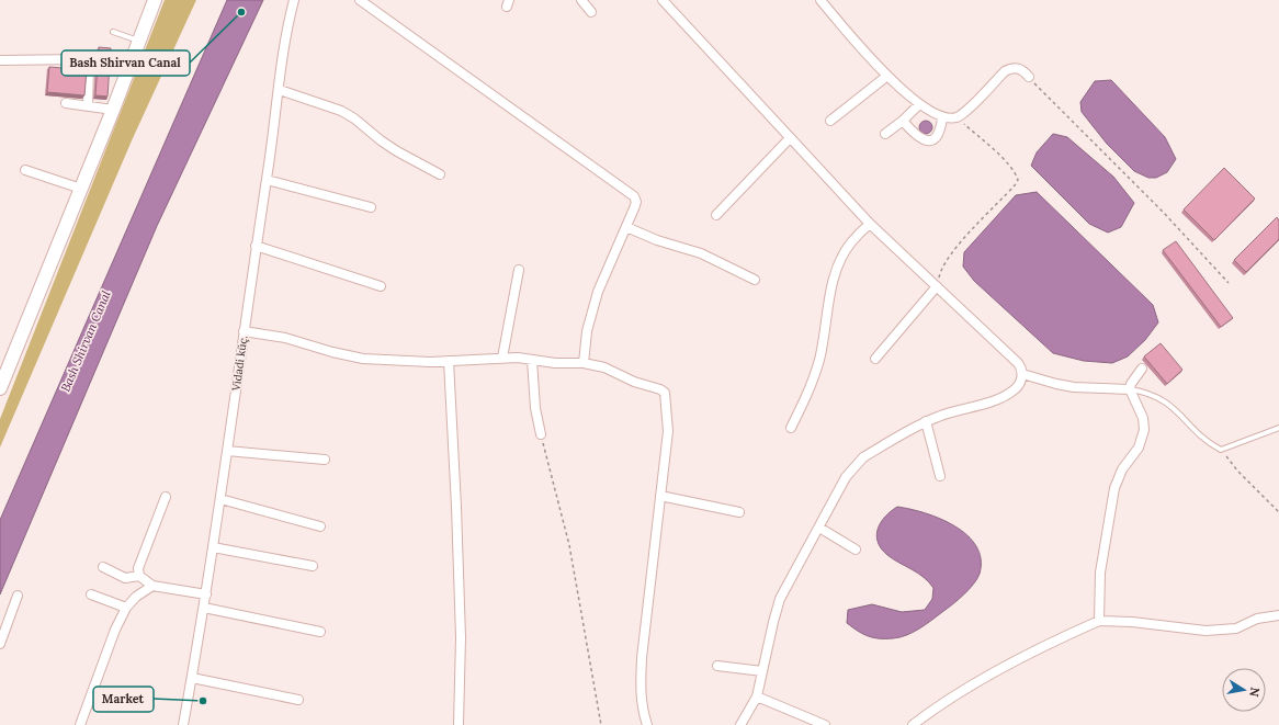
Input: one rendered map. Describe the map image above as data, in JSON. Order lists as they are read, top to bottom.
{
  "streets": {
    "street": ["Vidadi küç."]
  },
  "water": ["Bash Shirvan Canal"],
  "places": ["Bash Shirvan Canal", "Market"],
  "north": "right"
}
